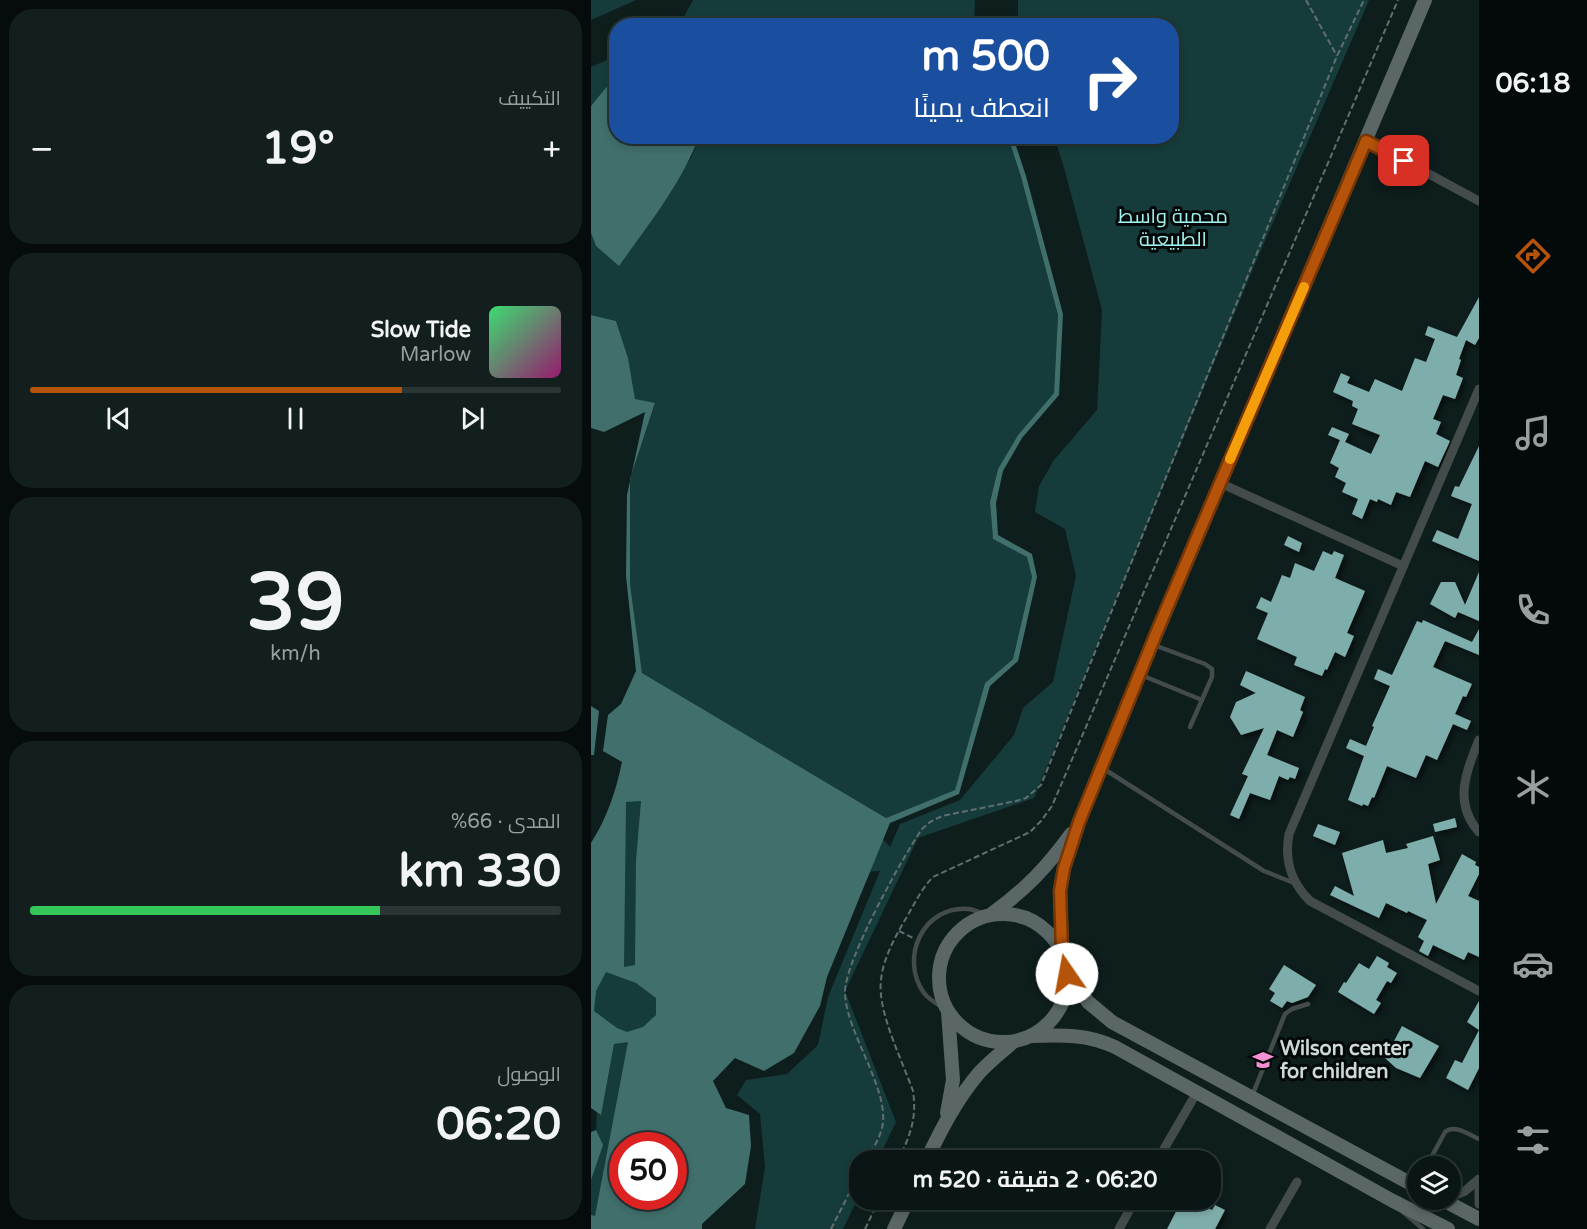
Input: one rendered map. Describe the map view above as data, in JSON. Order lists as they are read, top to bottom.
{
  "parks": ["محمية واسط الطبيعية"],
  "places": {
    "school or university": ["Wilson center for children"]
  },
  "page": {
    "tabs": "06:18",
    "tile": [
      "التكييف",
      ["39", "km/h"],
      ["المدى · 66%", "330 km"],
      ["الوصول", "06:20"]
    ],
    "turn": ["500 m", "انعطف يمينًا"],
    "heat": ["−", "19°", "+"],
    "song": ["Slow Tide", "Marlow"],
    "limit": "50",
    "trip": "06:20 · 2 دقيقة · 520 m"
  }
}
